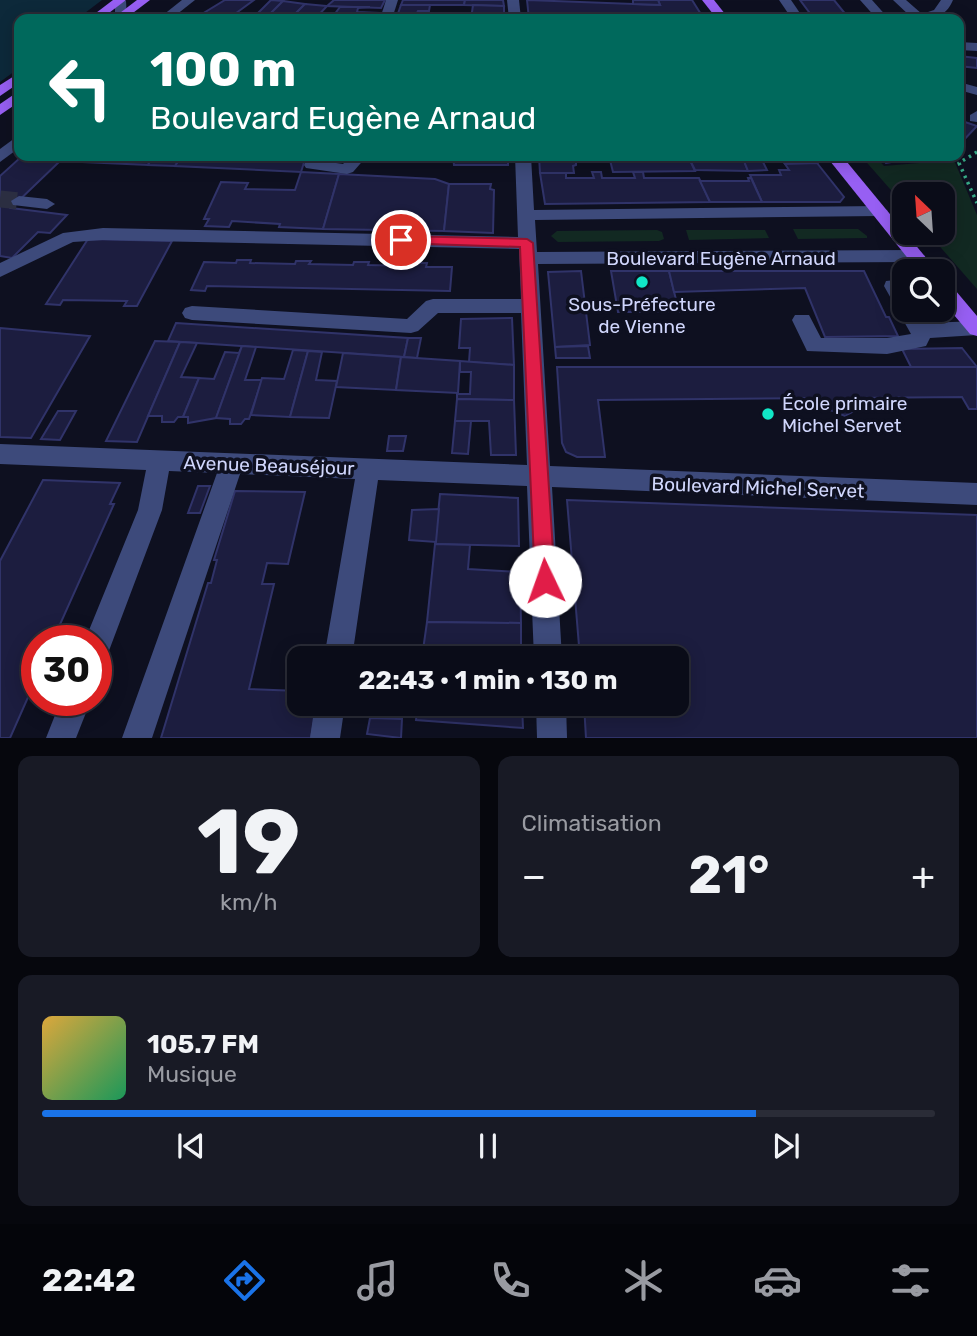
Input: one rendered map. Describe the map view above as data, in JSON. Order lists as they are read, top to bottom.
{
  "streets": {
    "street": ["Boulevard Eugène Arnaud", "Avenue Beauséjour", "Boulevard Michel Servet"]
  },
  "crossings": [
    ["Avenue Beauséjour", "Boulevard Michel Servet"]
  ],
  "places": ["Sous-Préfecture de Vienne", "École primaire Michel Servet"],
  "north": "top left",
  "page": {
    "turn": ["100 m", "Boulevard Eugène Arnaud"],
    "limit": "30",
    "trip": "22:43 · 1 min · 130 m",
    "tile": [
      ["19", "km/h"],
      "Climatisation"
    ],
    "heat": ["−", "21°", "+"],
    "song": ["105.7 FM", "Musique"],
    "tabs": "22:42"
  }
}
